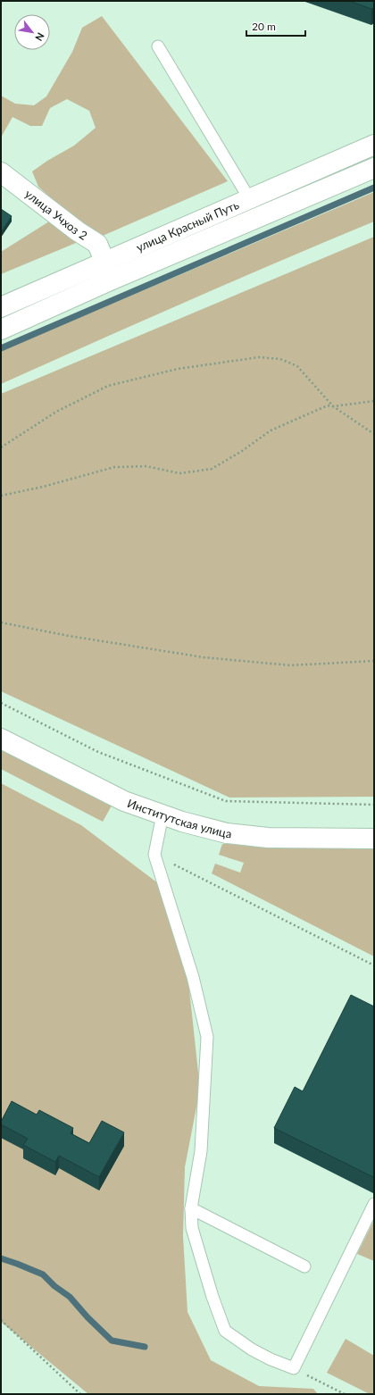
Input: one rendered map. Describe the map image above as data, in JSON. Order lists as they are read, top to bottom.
{
  "streets": {
    "main road": ["улица Учхоз 2", "улица Красный Путь", "Институтская улица"]
  },
  "crossings": [
    ["улица Учхоз 2", "улица Красный Путь"]
  ],
  "scale_bar": "20 m",
  "north": "bottom right"
}
